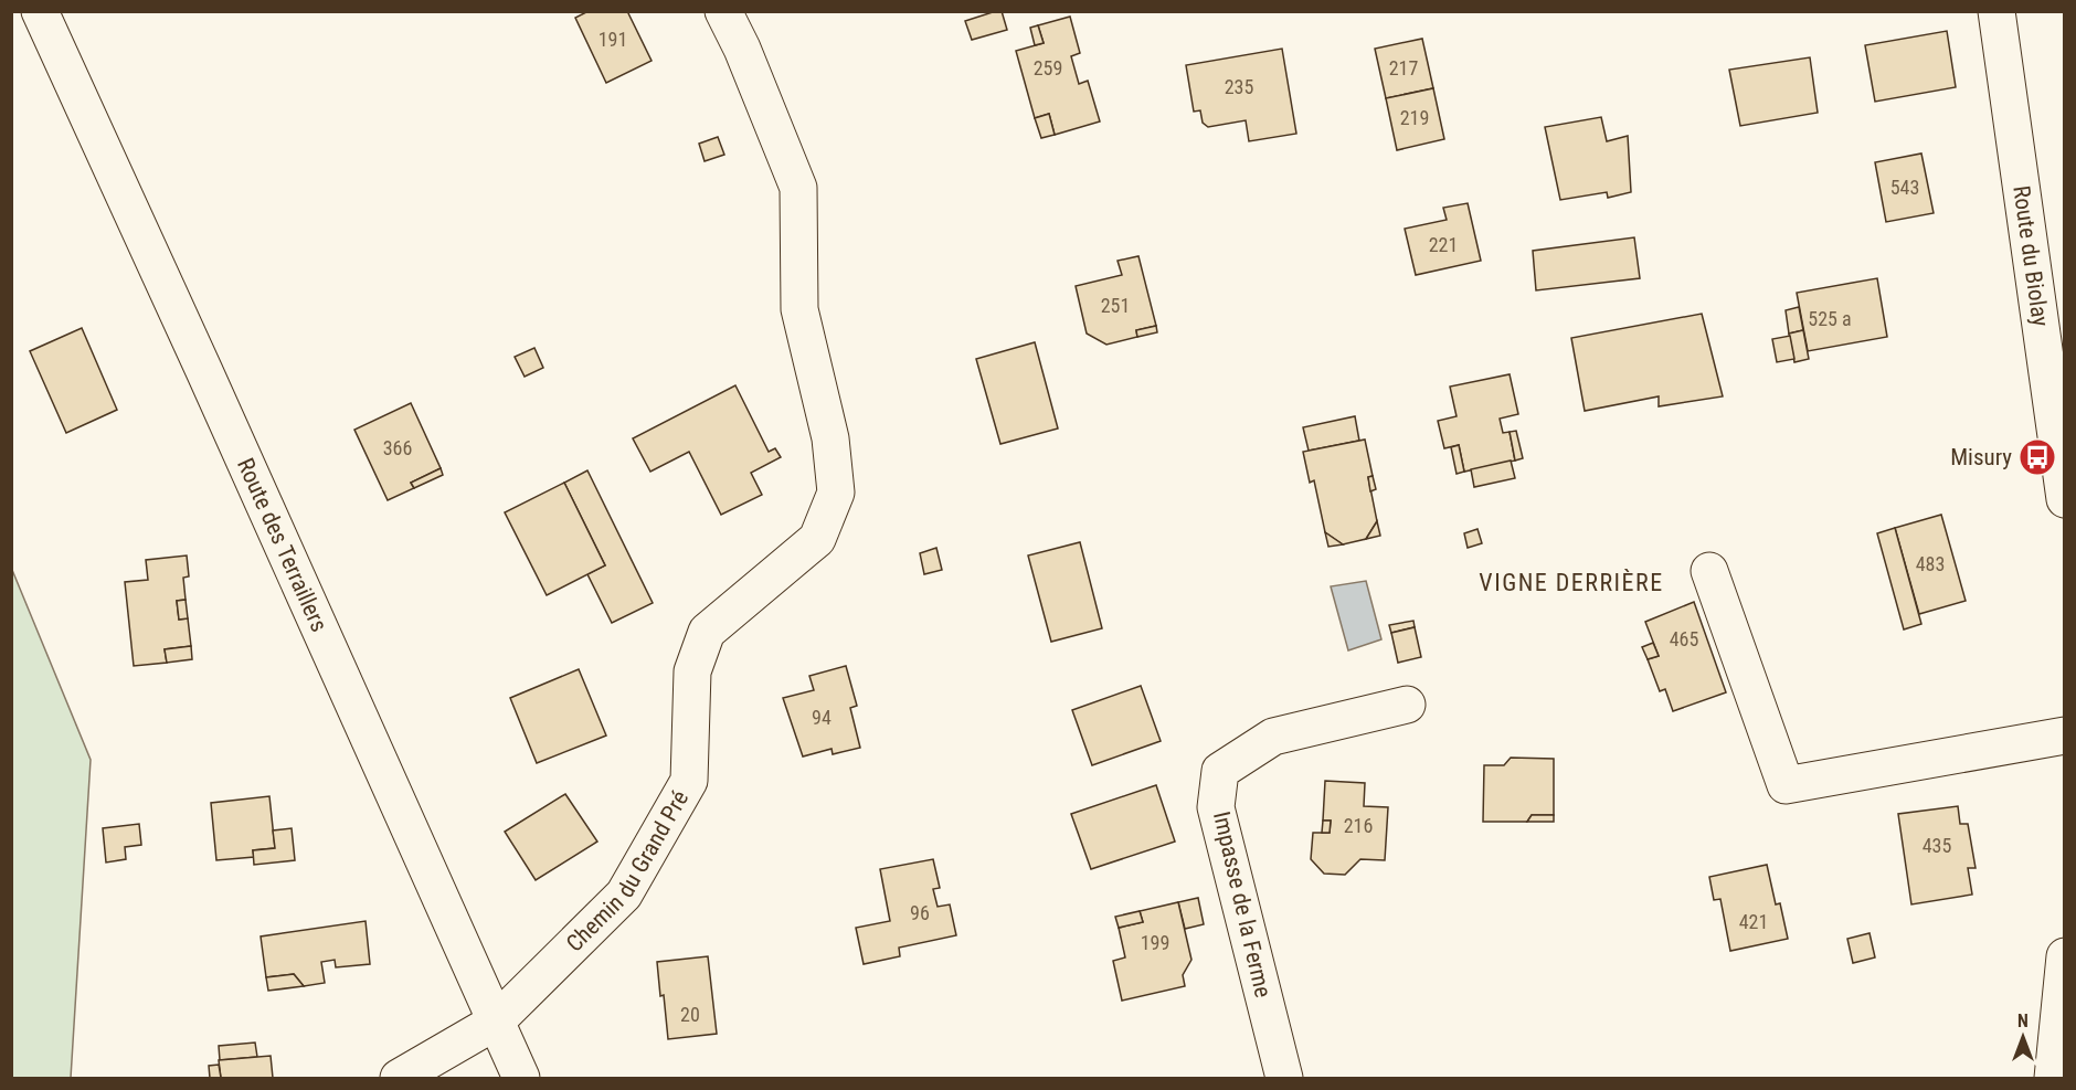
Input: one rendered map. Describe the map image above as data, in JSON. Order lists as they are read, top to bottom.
{
  "streets": {
    "street": [
      "Route du Biolay",
      "Route des Terraillers",
      "Chemin du Grand Pré",
      "Impasse de la Ferme"
    ]
  },
  "crossings": [
    ["Route des Terraillers", "Chemin du Grand Pré"]
  ],
  "districts": ["VIGNE DERRIÈRE"],
  "places": {
    "bus stop": ["Misury"]
  },
  "house_numbers": [
    "191",
    "259",
    "217",
    "235",
    "219",
    "543",
    "221",
    "251",
    "525 a",
    "366",
    "483",
    "465",
    "94",
    "216",
    "435",
    "96",
    "421",
    "199",
    "20"
  ],
  "north": "top"
}
